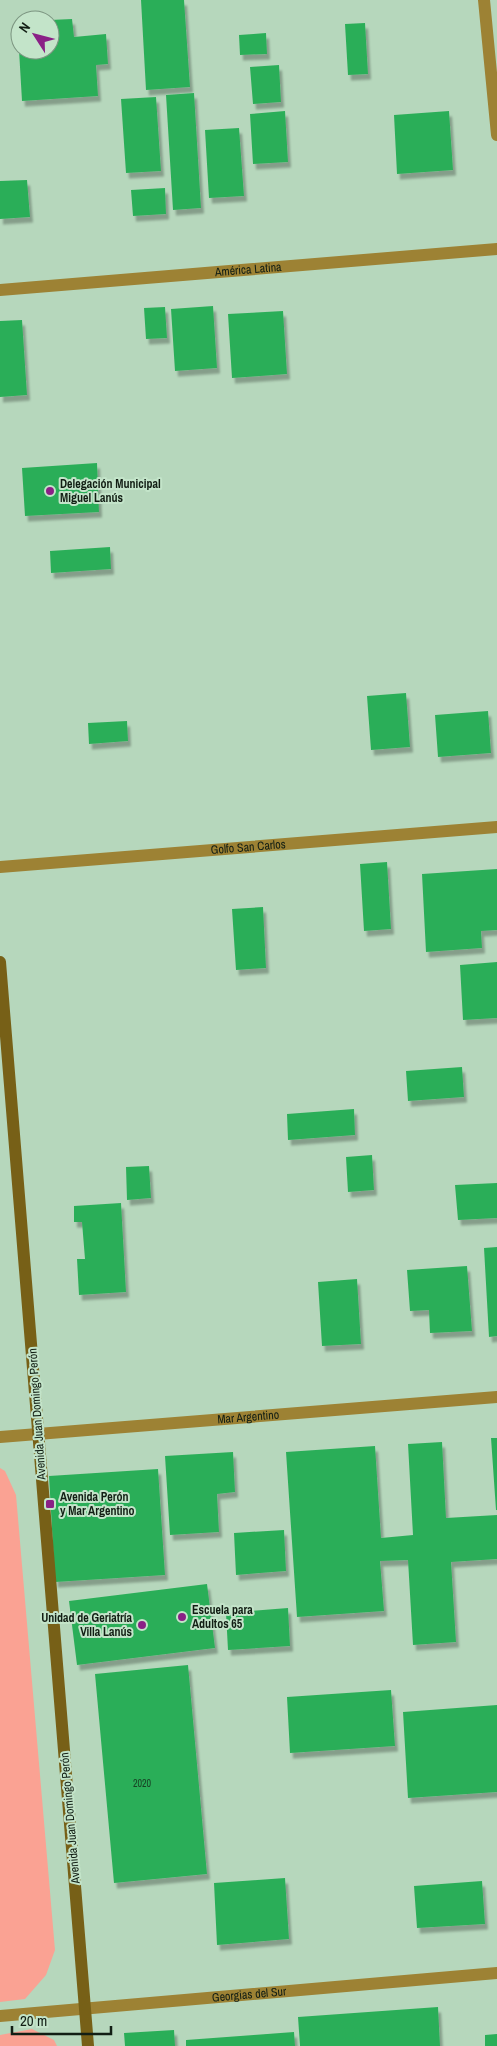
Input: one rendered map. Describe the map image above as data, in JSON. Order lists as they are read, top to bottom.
{
  "streets": {
    "main road": ["Avenida Juan Domingo Perón"],
    "street": [
      "América Latina",
      "Golfo San Carlos",
      "Mar Argentino",
      "Georgias del Sur"
    ]
  },
  "crossings": [
    ["Avenida Juan Domingo Perón", "Mar Argentino"],
    ["Avenida Juan Domingo Perón", "Georgias del Sur"]
  ],
  "places": {
    "other": ["Delegación Municipal Miguel Lanús", "Escuela para Adultos 65", "Unidad de Geriatría Villa Lanús"],
    "transit": ["Avenida Perón y Mar Argentino"]
  },
  "house_numbers": ["2020"],
  "scale_bar": "20 m",
  "north": "top left"
}
